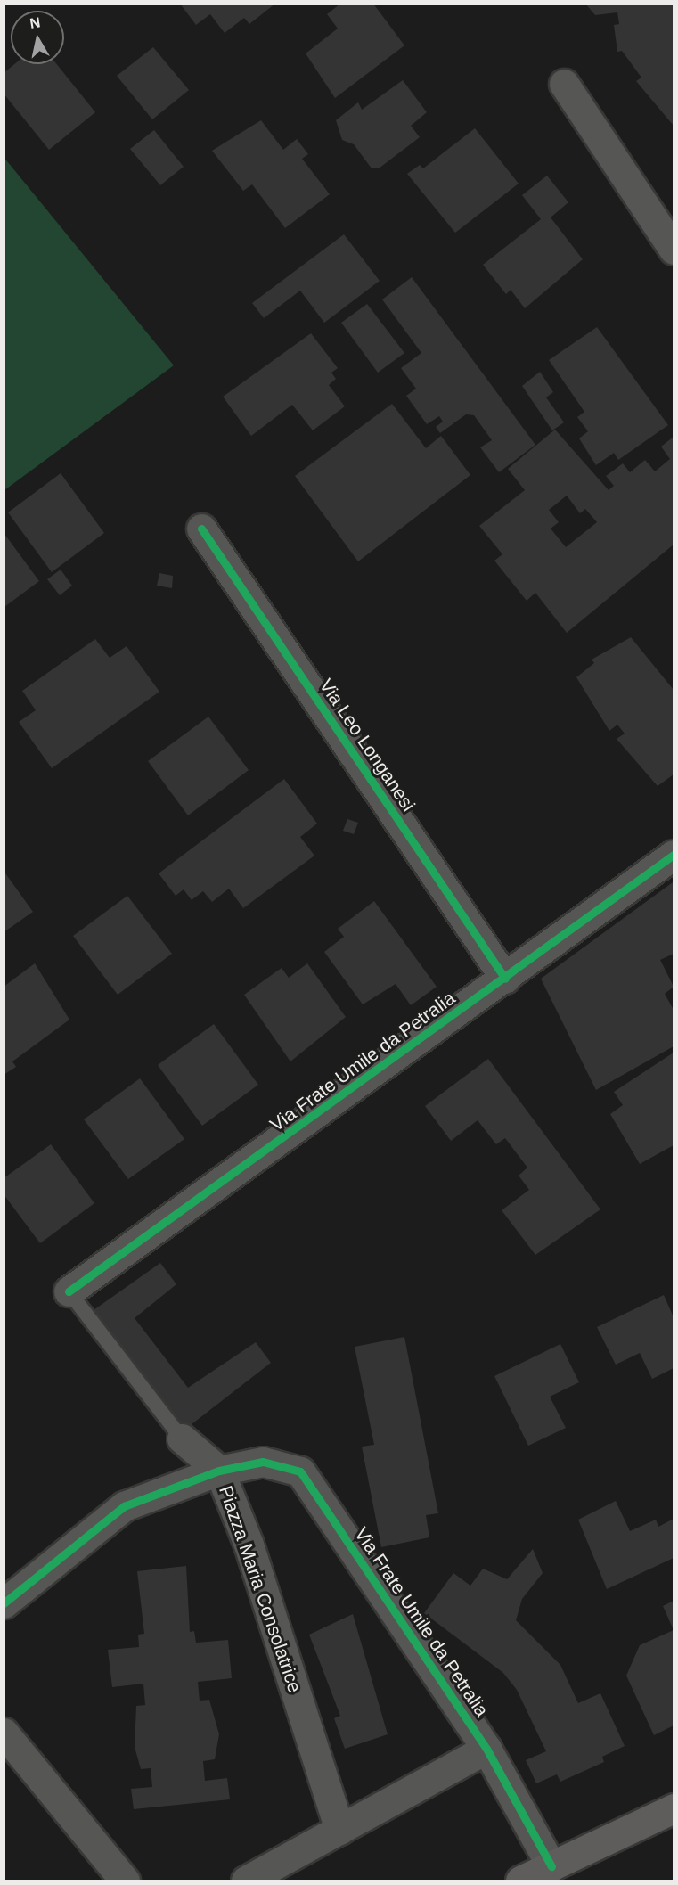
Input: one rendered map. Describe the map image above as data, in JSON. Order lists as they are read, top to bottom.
{
  "streets": {
    "street": ["Via Leo Longanesi", "Via Frate Umile da Petralia", "Piazza Maria Consolatrice"]
  },
  "crossings": [
    ["Via Leo Longanesi", "Via Frate Umile da Petralia"],
    ["Via Frate Umile da Petralia", "Piazza Maria Consolatrice"]
  ],
  "north": "top"
}
